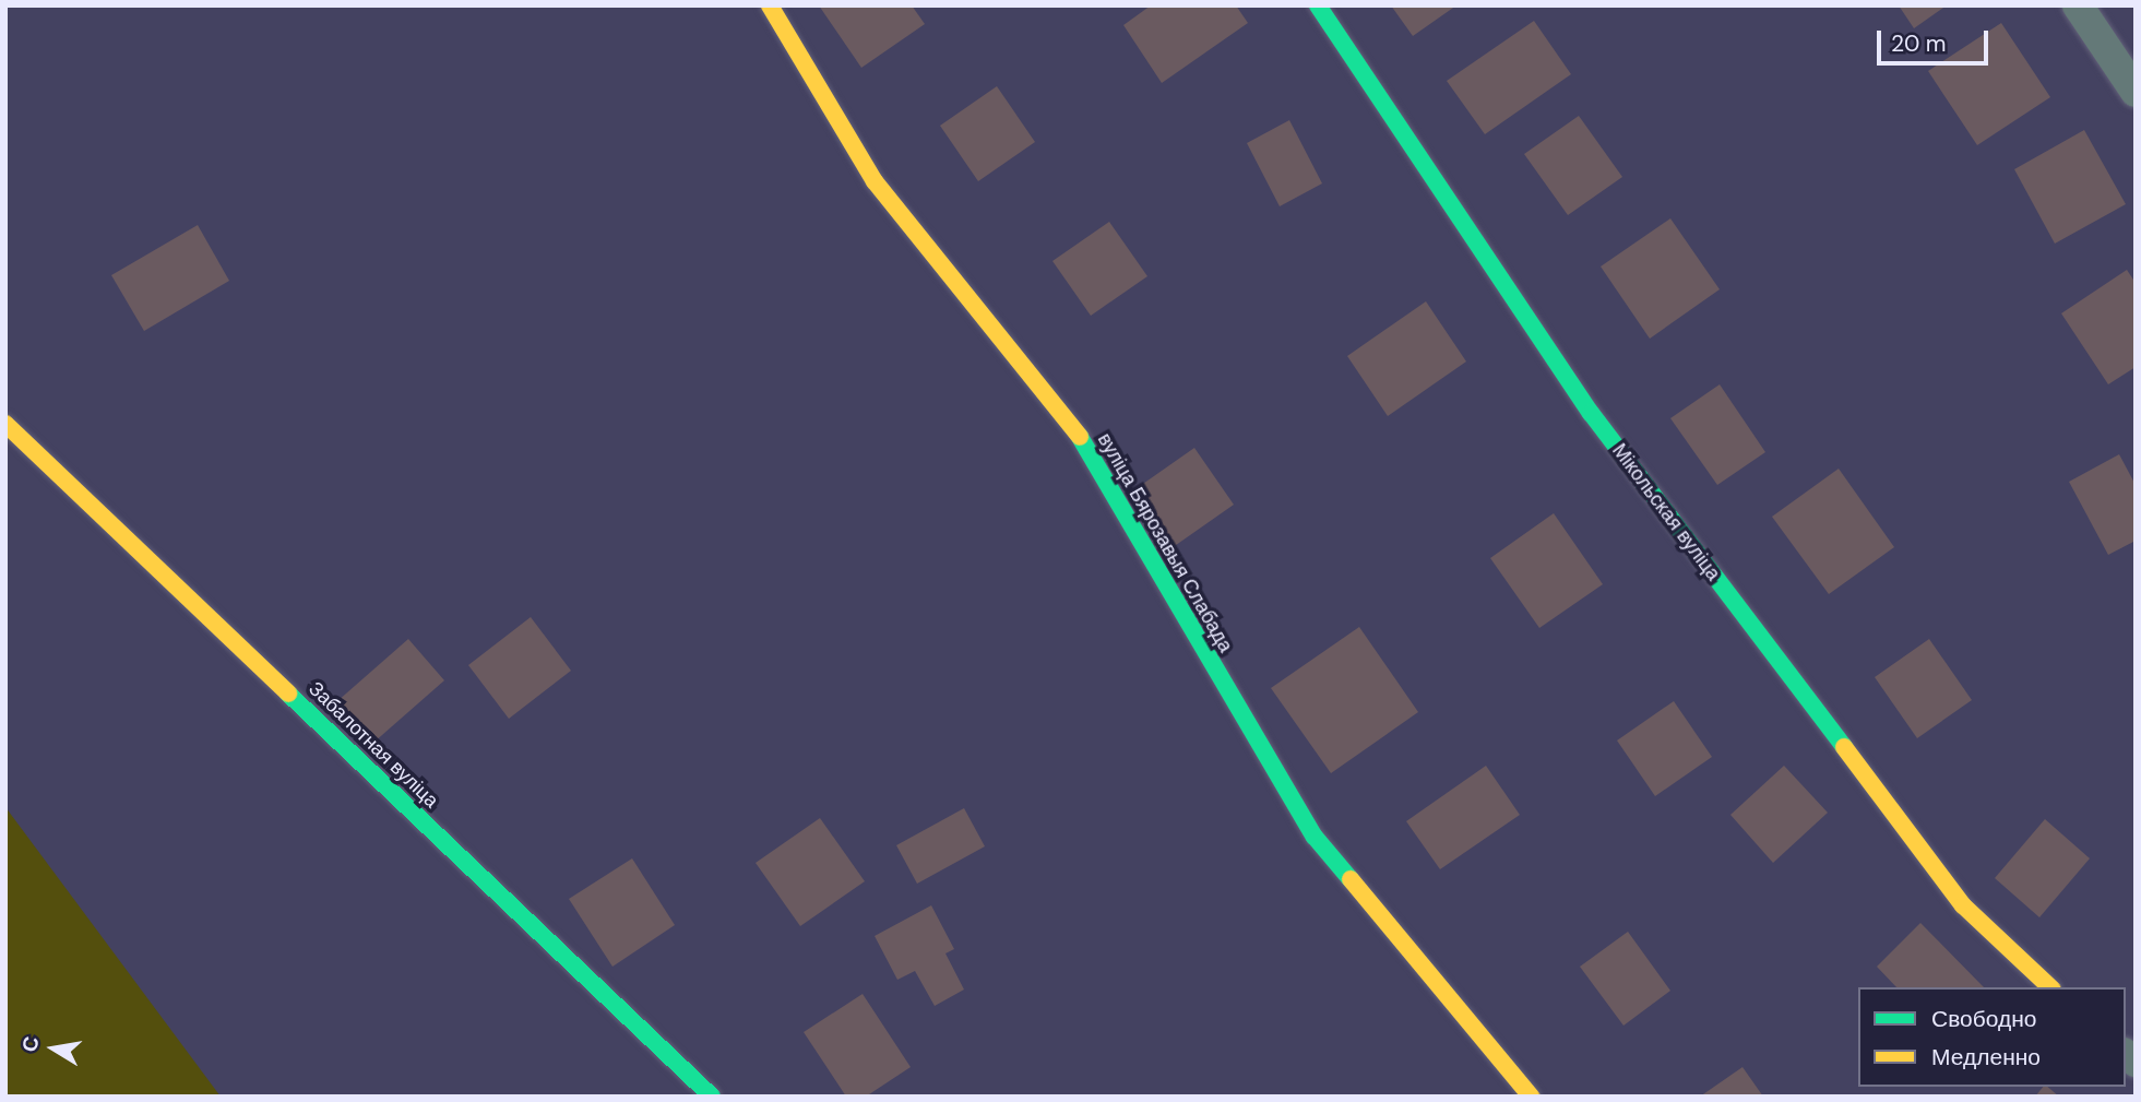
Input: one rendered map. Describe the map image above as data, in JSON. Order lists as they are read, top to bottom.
{
  "streets": {
    "street": ["Мікольская вуліца", "вуліца Бярозавыя Слабада", "Забалотная вуліца"]
  },
  "legend": ["Свободно", "Медленно"],
  "scale_bar": "20 m",
  "north": "left"
}
